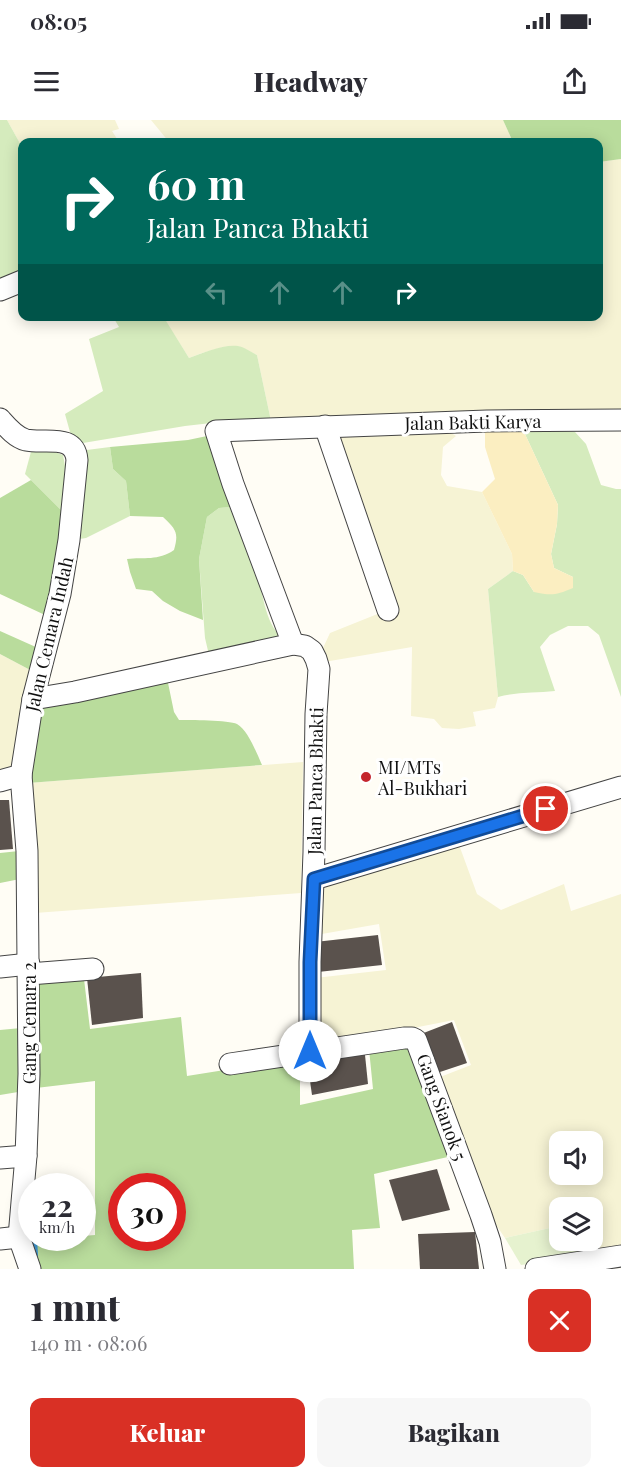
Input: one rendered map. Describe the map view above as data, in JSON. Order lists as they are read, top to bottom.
{
  "streets": {
    "street": [
      "Jalan Bakti Karya",
      "Jalan Cemara Indah",
      "Jalan Panca Bhakti",
      "Gang Cemara 2",
      "Gang Sianok 5"
    ]
  },
  "crossings": [
    ["Jalan Bakti Karya", "Jalan Panca Bhakti"],
    ["Jalan Cemara Indah", "Gang Cemara 2"]
  ],
  "places": ["MI/MTs Al-Bukhari"],
  "page": {
    "status": "08:05",
    "header": "Headway",
    "turn": ["60 m", "Jalan Panca Bhakti"],
    "speed": "22 km/h",
    "limit": "30",
    "heading": ["1 mnt", "140 m · 08:06"],
    "buttons": ["Keluar", "Bagikan"]
  }
}
